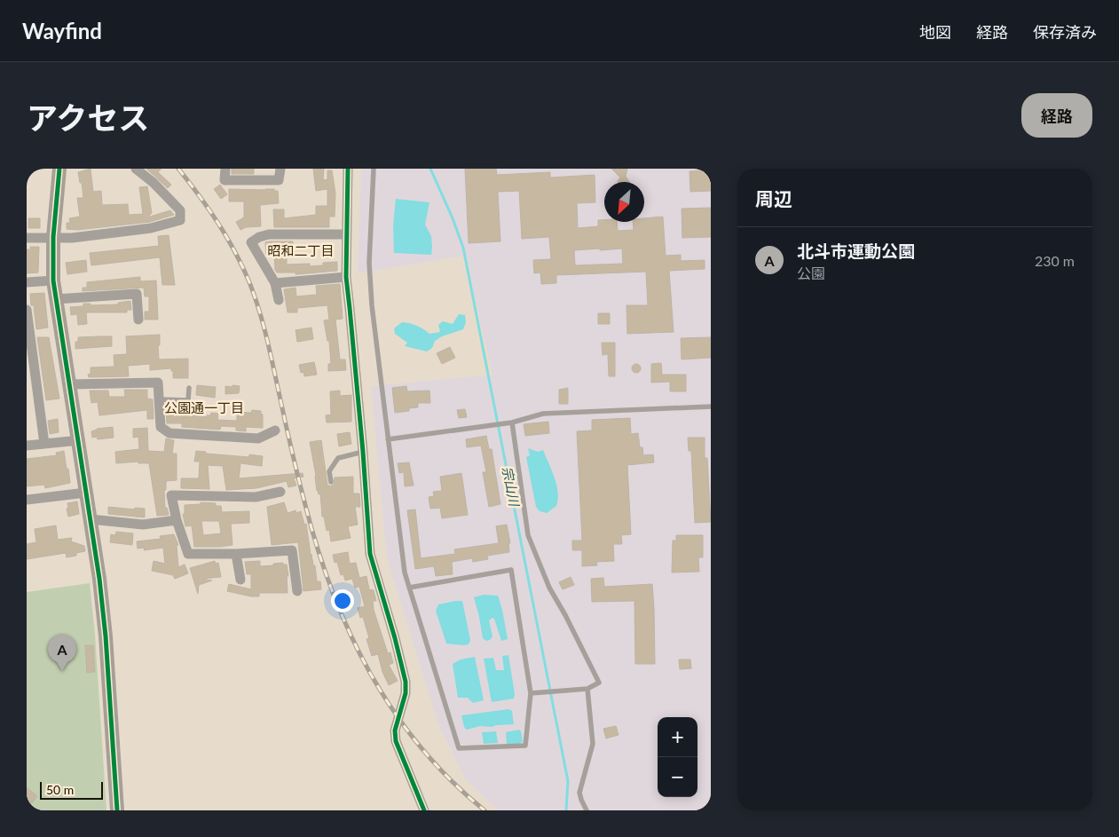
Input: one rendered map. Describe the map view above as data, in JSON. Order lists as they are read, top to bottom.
{
  "districts": ["昭和二丁目", "公園通一丁目"],
  "water": ["宗山川"],
  "scale_bar": "50 m",
  "north": "bottom left",
  "page": {
    "header": "Wayfind",
    "nav": ["地図", "経路", "保存済み"],
    "title": "アクセス",
    "buttons": "経路",
    "heading": "周辺",
    "list": [
      {
        "mark": "A",
        "name": "北斗市運動公園",
        "note": "公園",
        "value": "230 m"
      }
    ],
    "pins": "A",
    "map_buttons": ["+", "−"],
    "scale": "50 m"
  }
}
